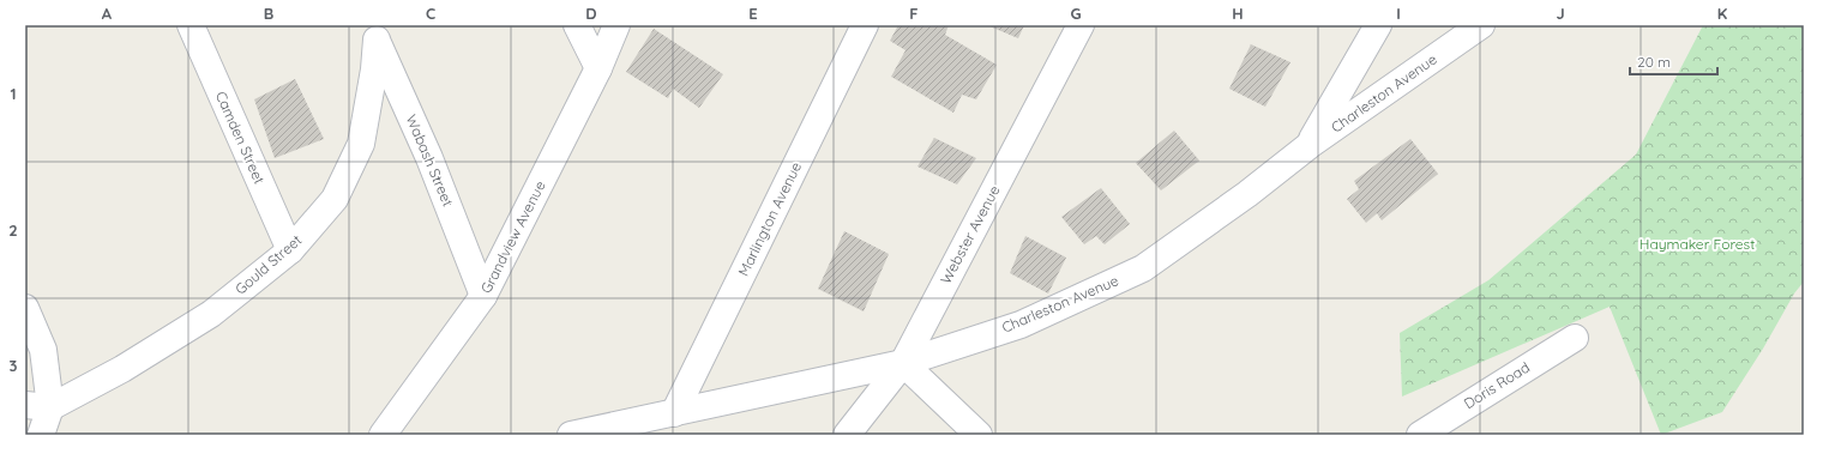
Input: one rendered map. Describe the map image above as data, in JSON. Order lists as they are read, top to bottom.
{
  "streets": {
    "street": [
      "Charleston Avenue",
      "Camden Street",
      "Wabash Street",
      "Marlington Avenue",
      "Webster Avenue",
      "Grandview Avenue",
      "Gould Street",
      "Doris Road"
    ]
  },
  "crossings": [
    ["Charleston Avenue", "Marlington Avenue"],
    ["Charleston Avenue", "Webster Avenue"],
    ["Camden Street", "Gould Street"],
    ["Wabash Street", "Grandview Avenue"],
    ["Wabash Street", "Gould Street"]
  ],
  "parks": ["Haymaker Forest"],
  "scale_bar": "20 m",
  "grid": {
    "columns": [
      "A",
      "B",
      "C",
      "D",
      "E",
      "F",
      "G",
      "H",
      "I",
      "J",
      "K"
    ],
    "rows": ["1", "2", "3"]
  }
}
